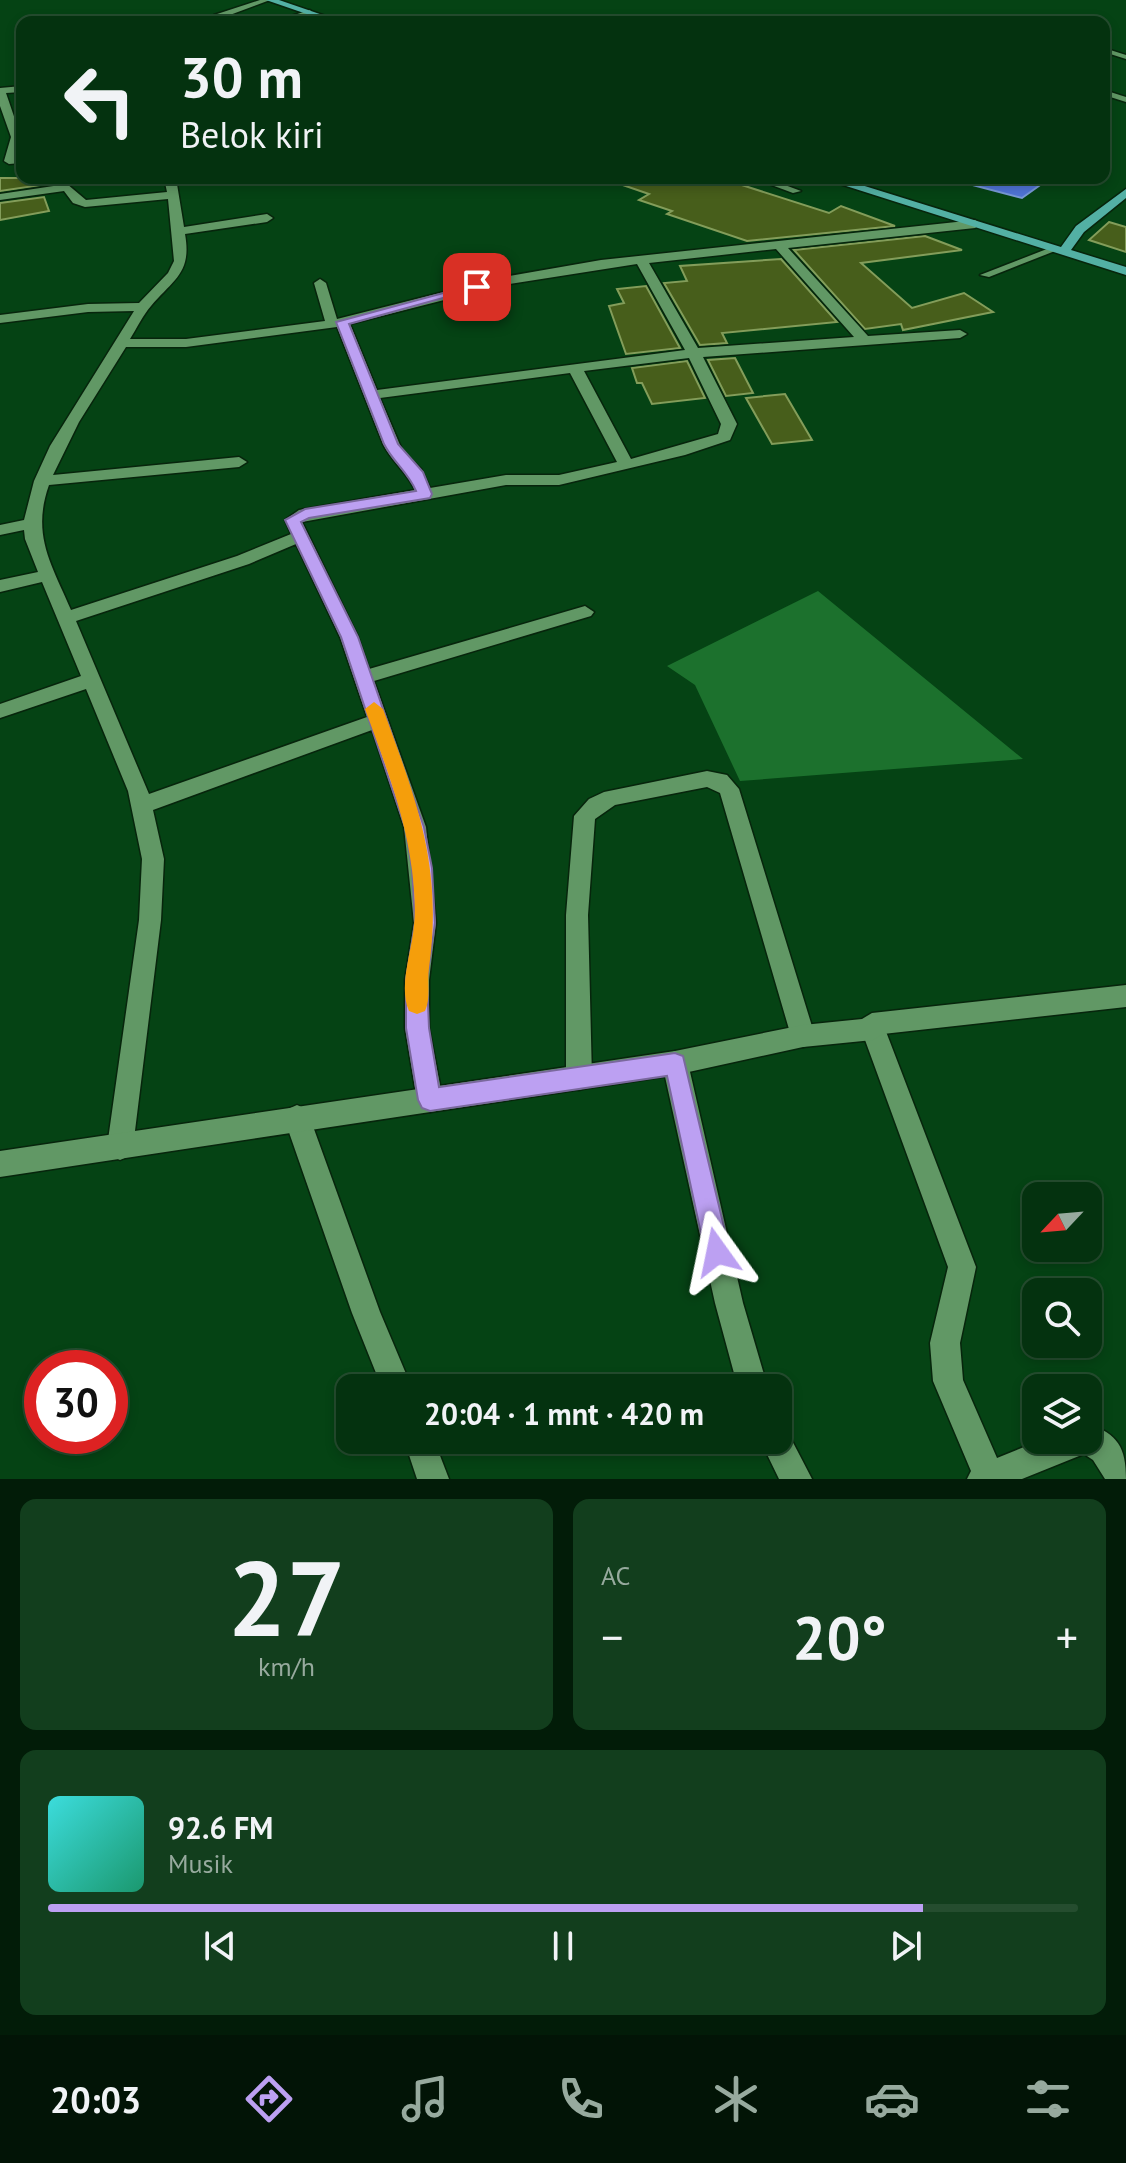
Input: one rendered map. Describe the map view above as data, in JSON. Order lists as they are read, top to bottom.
{
  "north": "bottom left",
  "page": {
    "turn": ["30 m", "Belok kiri"],
    "limit": "30",
    "trip": "20:04 · 1 mnt · 420 m",
    "tile": [
      ["27", "km/h"],
      "AC"
    ],
    "heat": ["−", "20°", "+"],
    "song": ["92.6 FM", "Musik"],
    "tabs": "20:03"
  }
}
